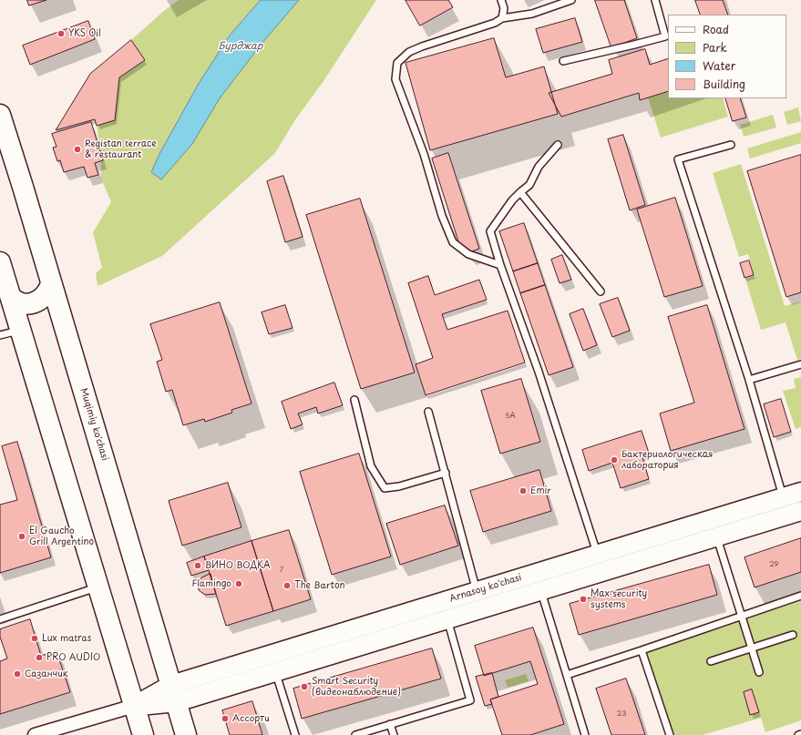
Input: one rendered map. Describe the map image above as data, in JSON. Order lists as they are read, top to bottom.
{
  "streets": {
    "main road": ["Muqimiy ko'chasi", "Arnasoy ko'chasi"]
  },
  "crossings": [
    ["Muqimiy ko'chasi", "Arnasoy ko'chasi"]
  ],
  "water": ["Бурджар"],
  "places": [
    "YKS Oil",
    "Registan terrace & restaurant",
    "Бактериологическая лаборатория",
    "Emir",
    "El Gaucho Grill Argentino",
    "ВИНО ВОДКА",
    "Flamingo",
    "The Barton",
    "Max security systems",
    "Lux matras",
    "PRO AUDIO",
    "Сазанчик",
    "Smart Security (видеонаблюдение)",
    "Ассорти"
  ],
  "house_numbers": [
    "5А",
    "29",
    "7",
    "23"
  ],
  "legend": [
    "Road",
    "Park",
    "Water",
    "Building"
  ]
}
